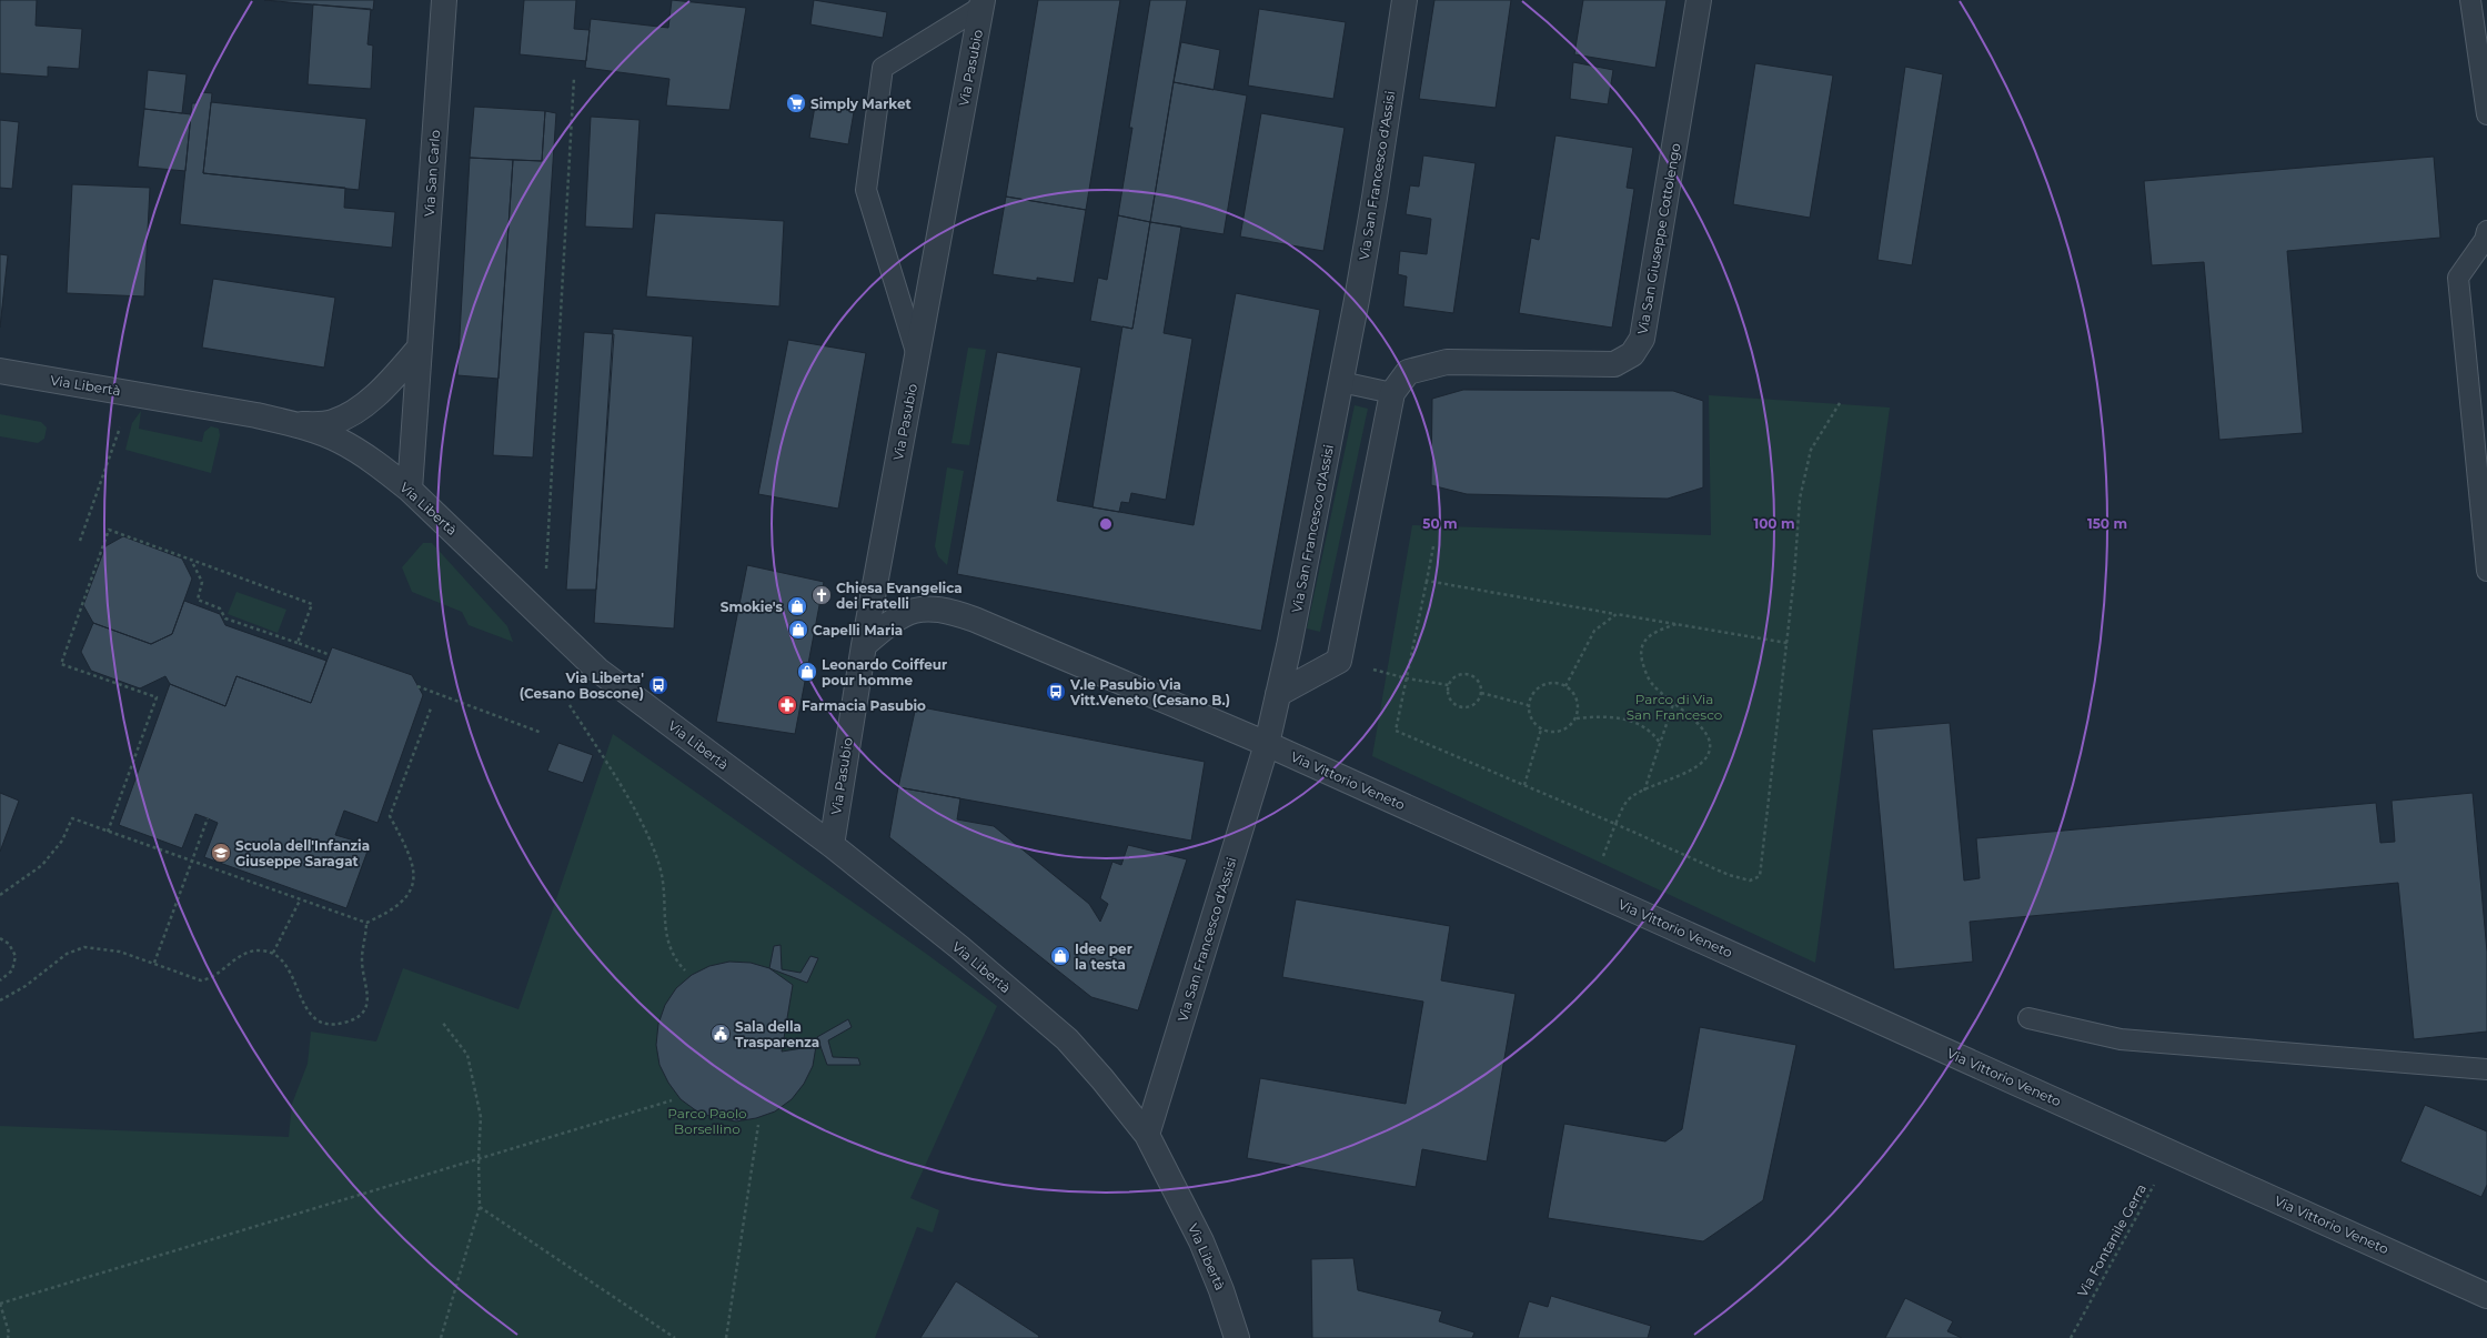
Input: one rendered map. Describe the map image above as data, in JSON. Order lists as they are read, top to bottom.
{
  "streets": {
    "street": [
      "Via Pasubio",
      "Via San Carlo",
      "Via San Francesco d'Assisi",
      "Via San Giuseppe Cottolengo",
      "Via Libertà",
      "Via Vittorio Veneto"
    ],
    "path": ["Via Fontanile Gerra"]
  },
  "crossings": [
    ["Via Pasubio", "Via Libertà"],
    ["Via Pasubio", "Via Vittorio Veneto"],
    ["Via San Carlo", "Via Libertà"],
    ["Via San Francesco d'Assisi", "Via Libertà"],
    ["Via San Francesco d'Assisi", "Via Vittorio Veneto"],
    ["Via Vittorio Veneto", "Via Fontanile Gerra"]
  ],
  "parks": ["Parco di Via San Francesco", "Parco Paolo Borsellino"],
  "places": {
    "supermarket": ["Simply Market"],
    "church": ["Chiesa Evangelica dei Fratelli"],
    "shop": [
      "Smokie's",
      "Capelli Maria",
      "Leonardo Coiffeur pour homme",
      "Idee per la testa"
    ],
    "bus stop": ["Via Liberta' (Cesano Boscone)", "V.le Pasubio Via Vitt.Veneto (Cesano B.)"],
    "pharmacy": ["Farmacia Pasubio"],
    "school or university": ["Scuola dell'Infanzia Giuseppe Saragat"],
    "public building": ["Sala della Trasparenza"]
  },
  "rings": ["50 m", "100 m", "150 m"]
}
